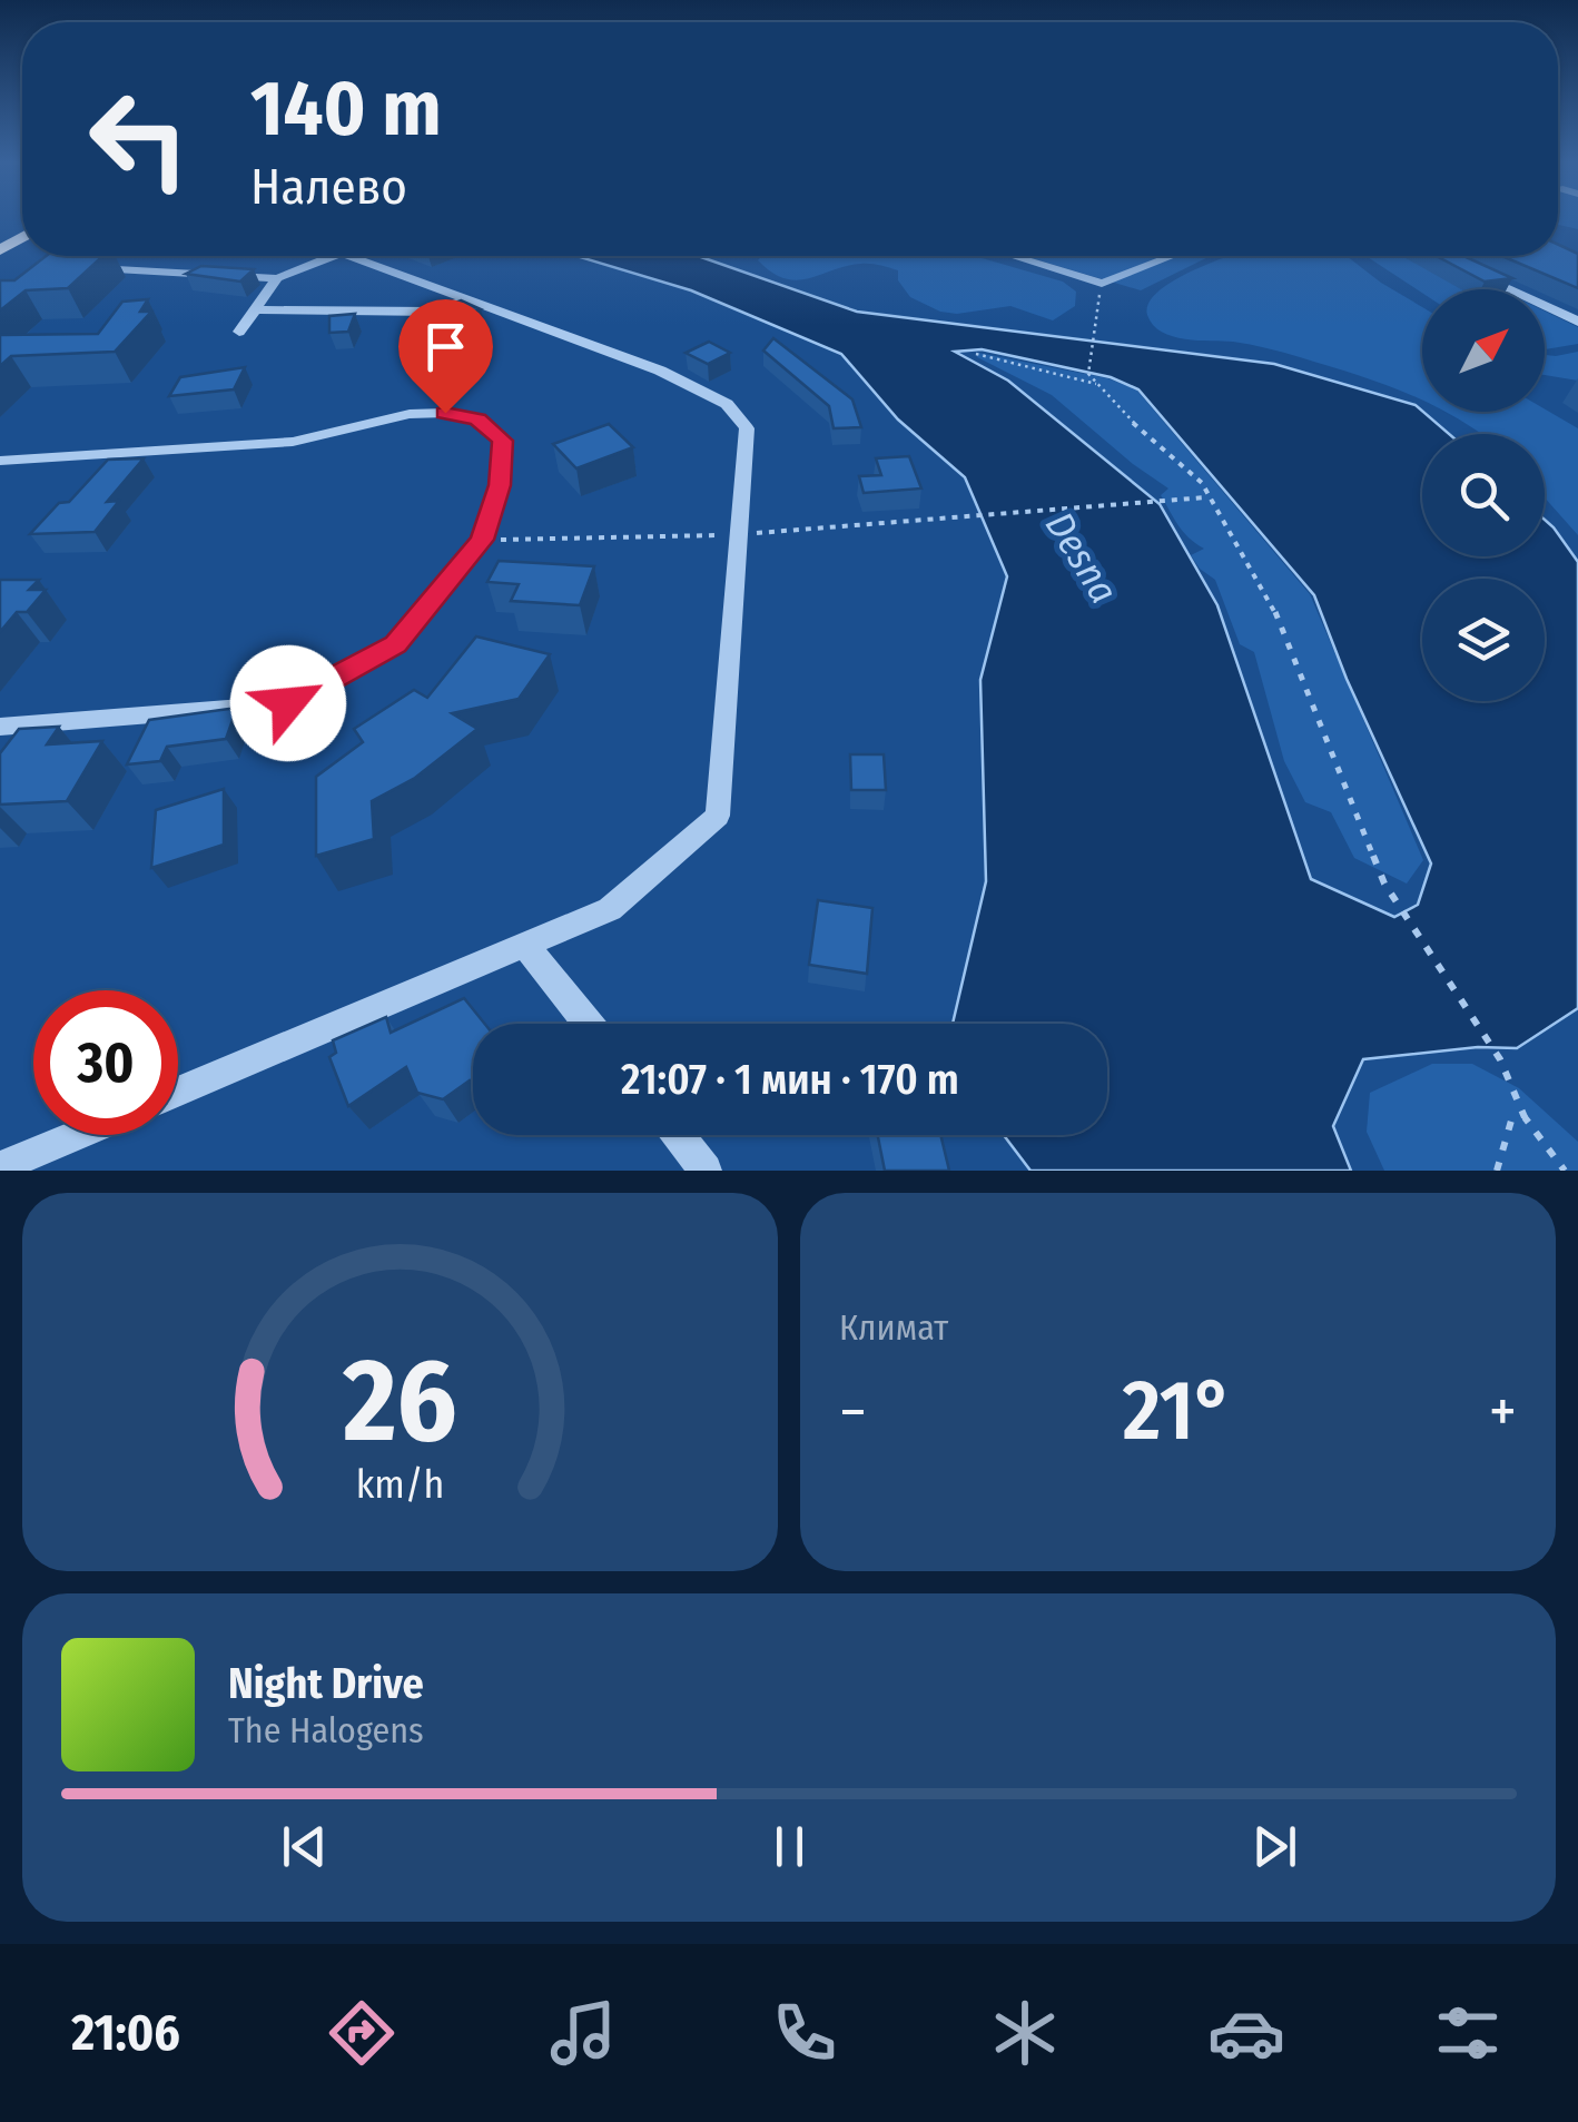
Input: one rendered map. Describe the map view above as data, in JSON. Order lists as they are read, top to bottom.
{
  "water": ["Desna"],
  "north": "top right",
  "page": {
    "turn": ["140 m", "Налево"],
    "limit": "30",
    "trip": "21:07 · 1 мин · 170 m",
    "tile": "Климат",
    "heat": ["−", "21°", "+"],
    "song": ["Night Drive", "The Halogens"],
    "tabs": "21:06",
    "gauge": ["26", "km/h"]
  }
}
